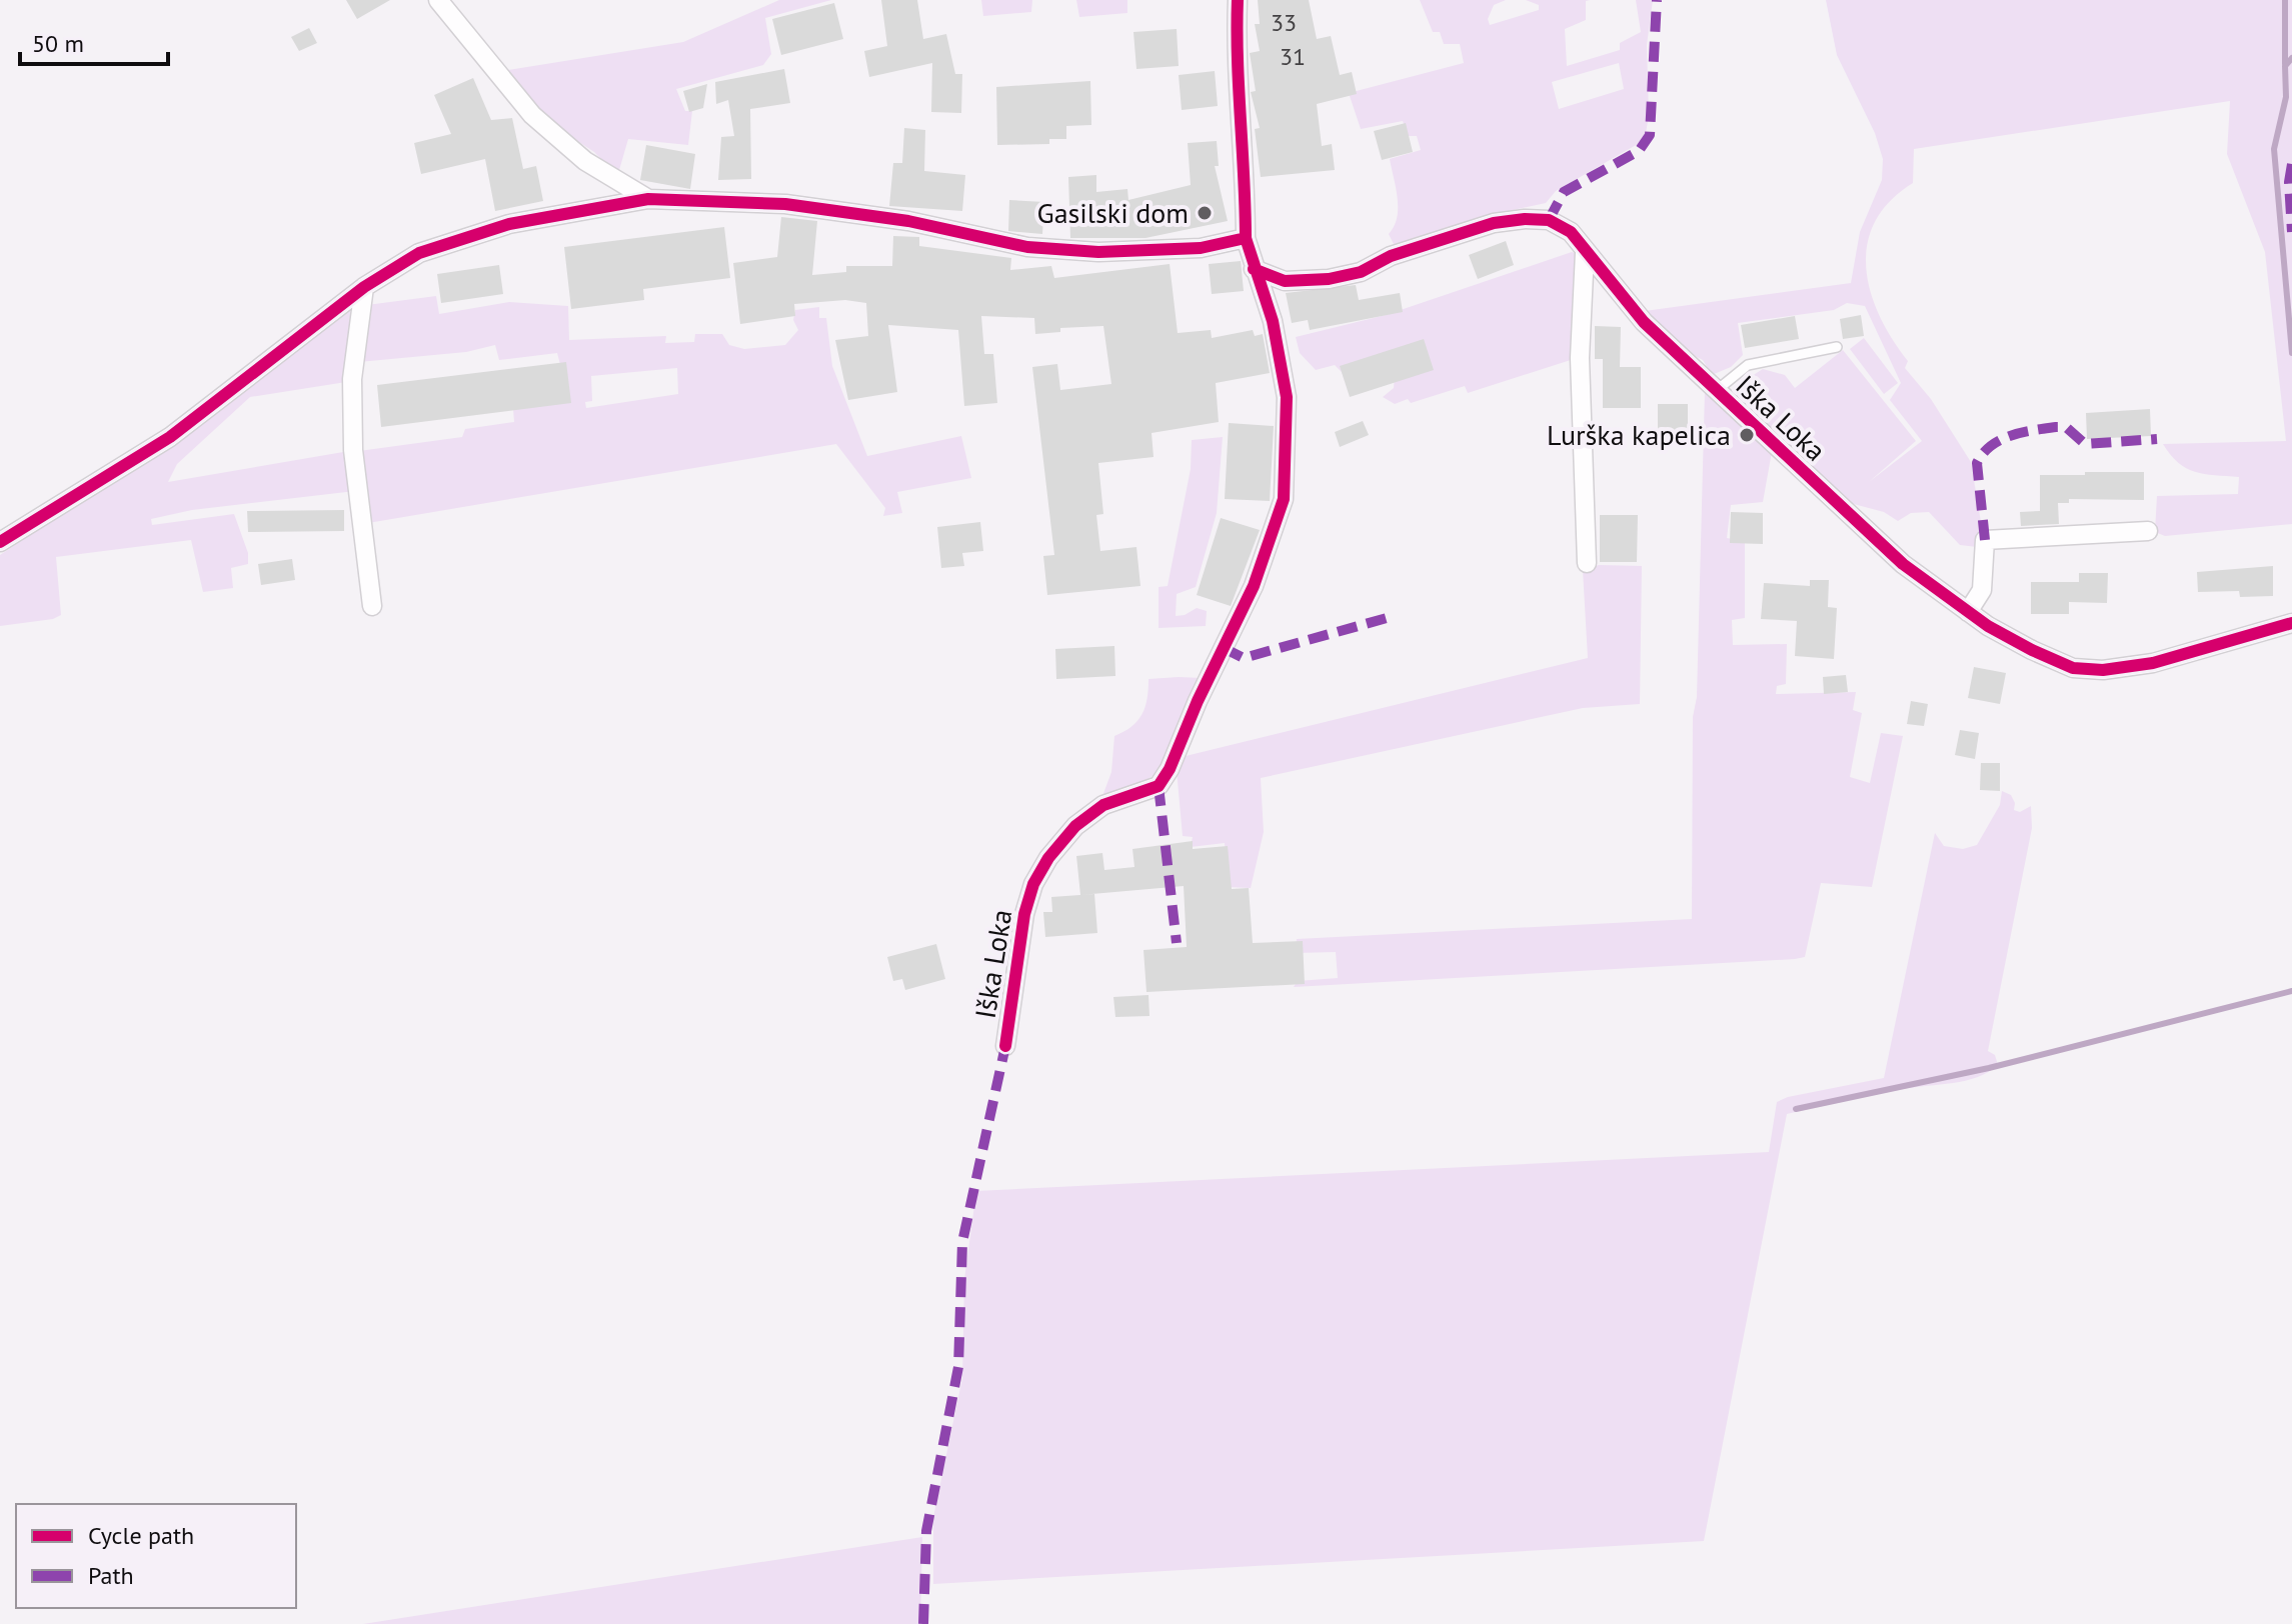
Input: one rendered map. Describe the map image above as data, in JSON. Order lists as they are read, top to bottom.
{
  "streets": {
    "street": ["Iška Loka"]
  },
  "places": ["Gasilski dom", "Lurška kapelica"],
  "house_numbers": ["33", "31"],
  "legend": ["Cycle path", "Path"],
  "scale_bar": "50 m"
}
